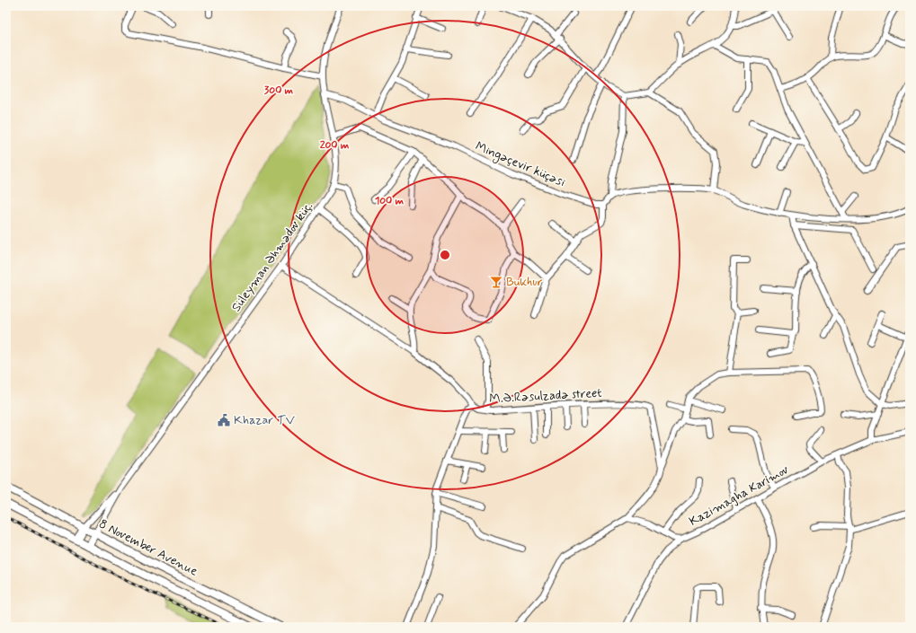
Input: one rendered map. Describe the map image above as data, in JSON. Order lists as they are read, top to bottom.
{
  "streets": {
    "highway": ["8 November Avenue"],
    "street": [
      "Mingəçevir küçəsi",
      "Süleyman Əhmədov küç.",
      "M.Ə.Rəsulzadə street",
      "Kazimagha Karimov"
    ]
  },
  "crossings": [
    ["Mingəçevir küçəsi", "Süleyman Əhmədov küç."],
    ["Süleyman Əhmədov küç.", "M.Ə.Rəsulzadə street"]
  ],
  "places": {
    "bar": ["Bukhur"],
    "public building": ["Khazar TV"]
  },
  "rings": ["300 m", "200 m", "100 m"]
}
